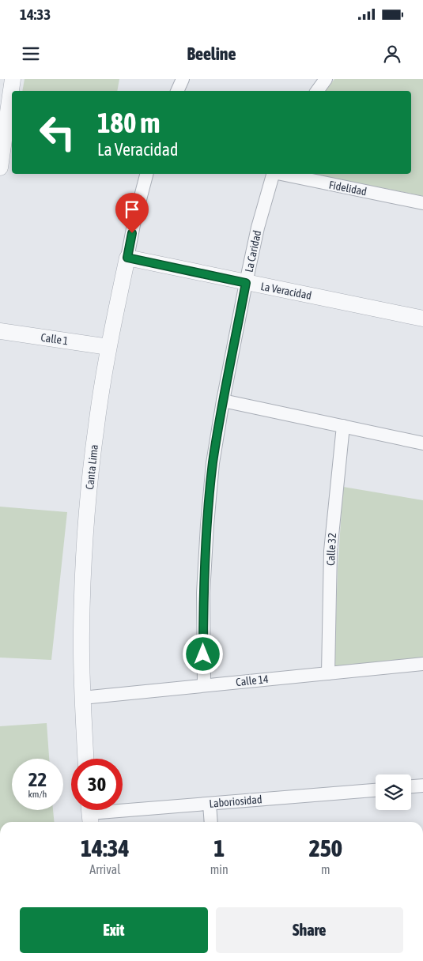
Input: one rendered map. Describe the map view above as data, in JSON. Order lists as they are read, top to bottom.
{
  "streets": {
    "street": [
      "Fidelidad",
      "La Caridad",
      "La Veracidad",
      "Calle 1",
      "Canta Lima",
      "Calle 32",
      "Calle 14",
      "Laboriosidad"
    ]
  },
  "crossings": [
    ["La Caridad", "La Veracidad"],
    ["La Caridad", "Calle 14"],
    ["La Veracidad", "Canta Lima"],
    ["Calle 1", "Canta Lima"],
    ["Canta Lima", "Calle 14"],
    ["Calle 32", "Calle 14"]
  ],
  "page": {
    "status": "14:33",
    "header": "Beeline",
    "turn": ["180 m", "La Veracidad"],
    "speed": "22 km/h",
    "limit": "30",
    "eta": [
      "14:34",
      "Arrival",
      "1",
      "min",
      "250",
      "m"
    ],
    "buttons": ["Exit", "Share"]
  }
}
